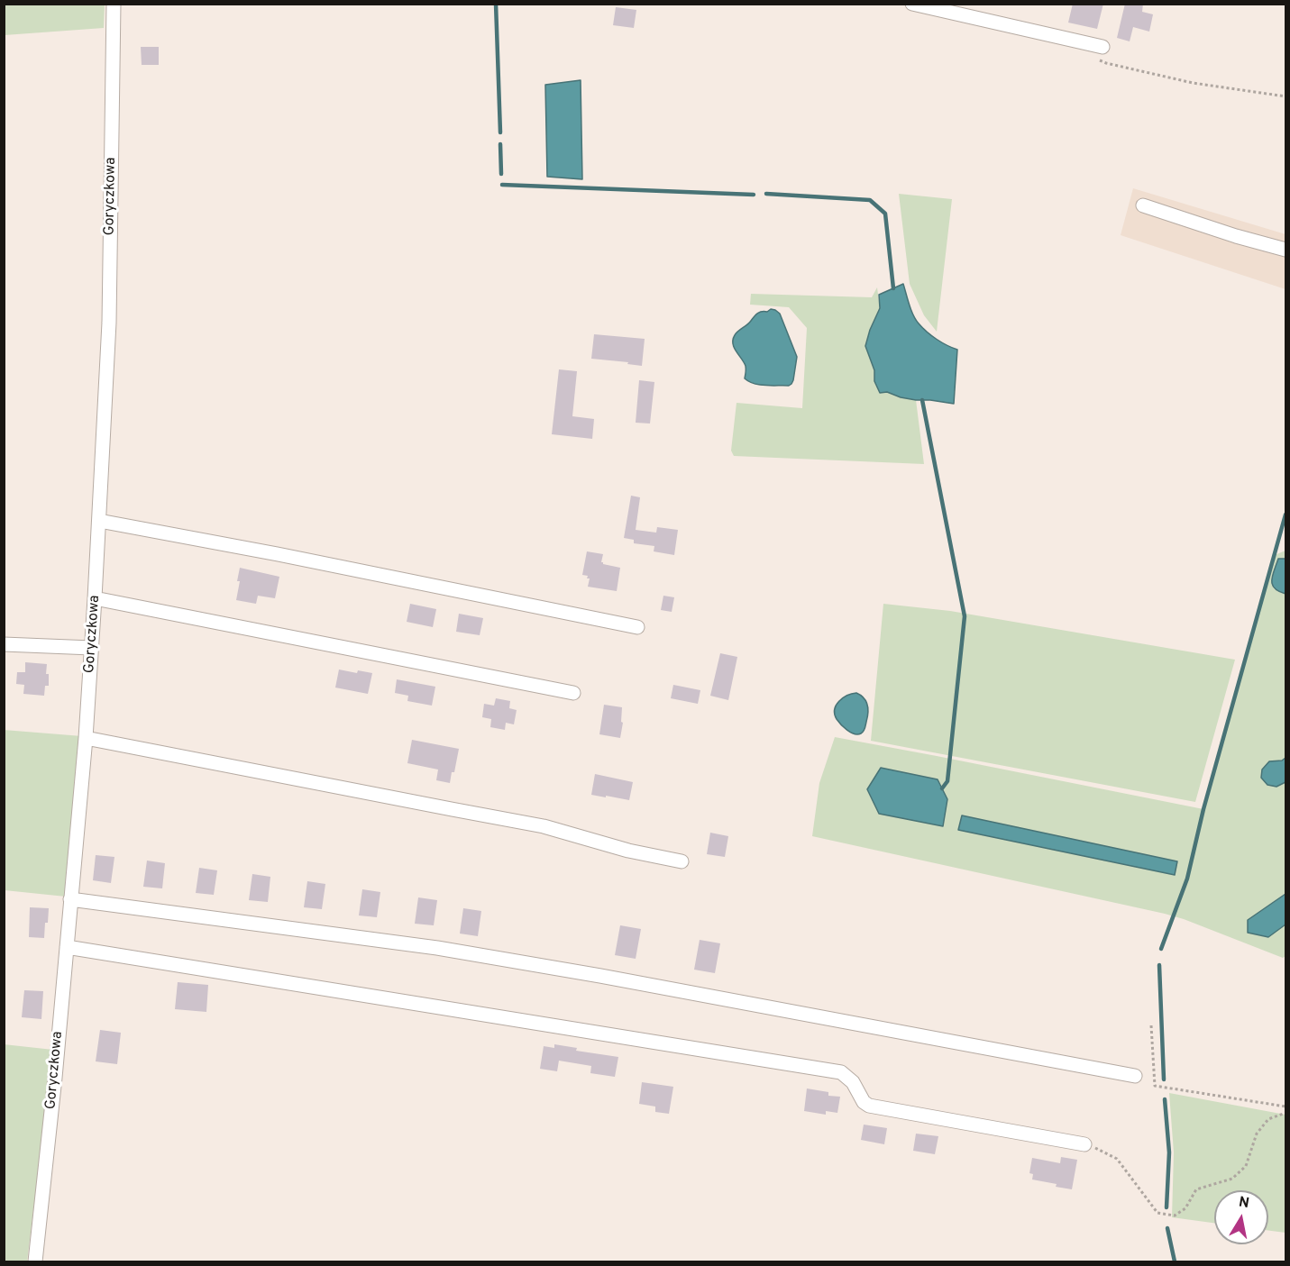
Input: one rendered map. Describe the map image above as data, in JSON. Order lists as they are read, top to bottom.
{
  "streets": {
    "street": ["Goryczkowa"]
  },
  "north": "top"
}
